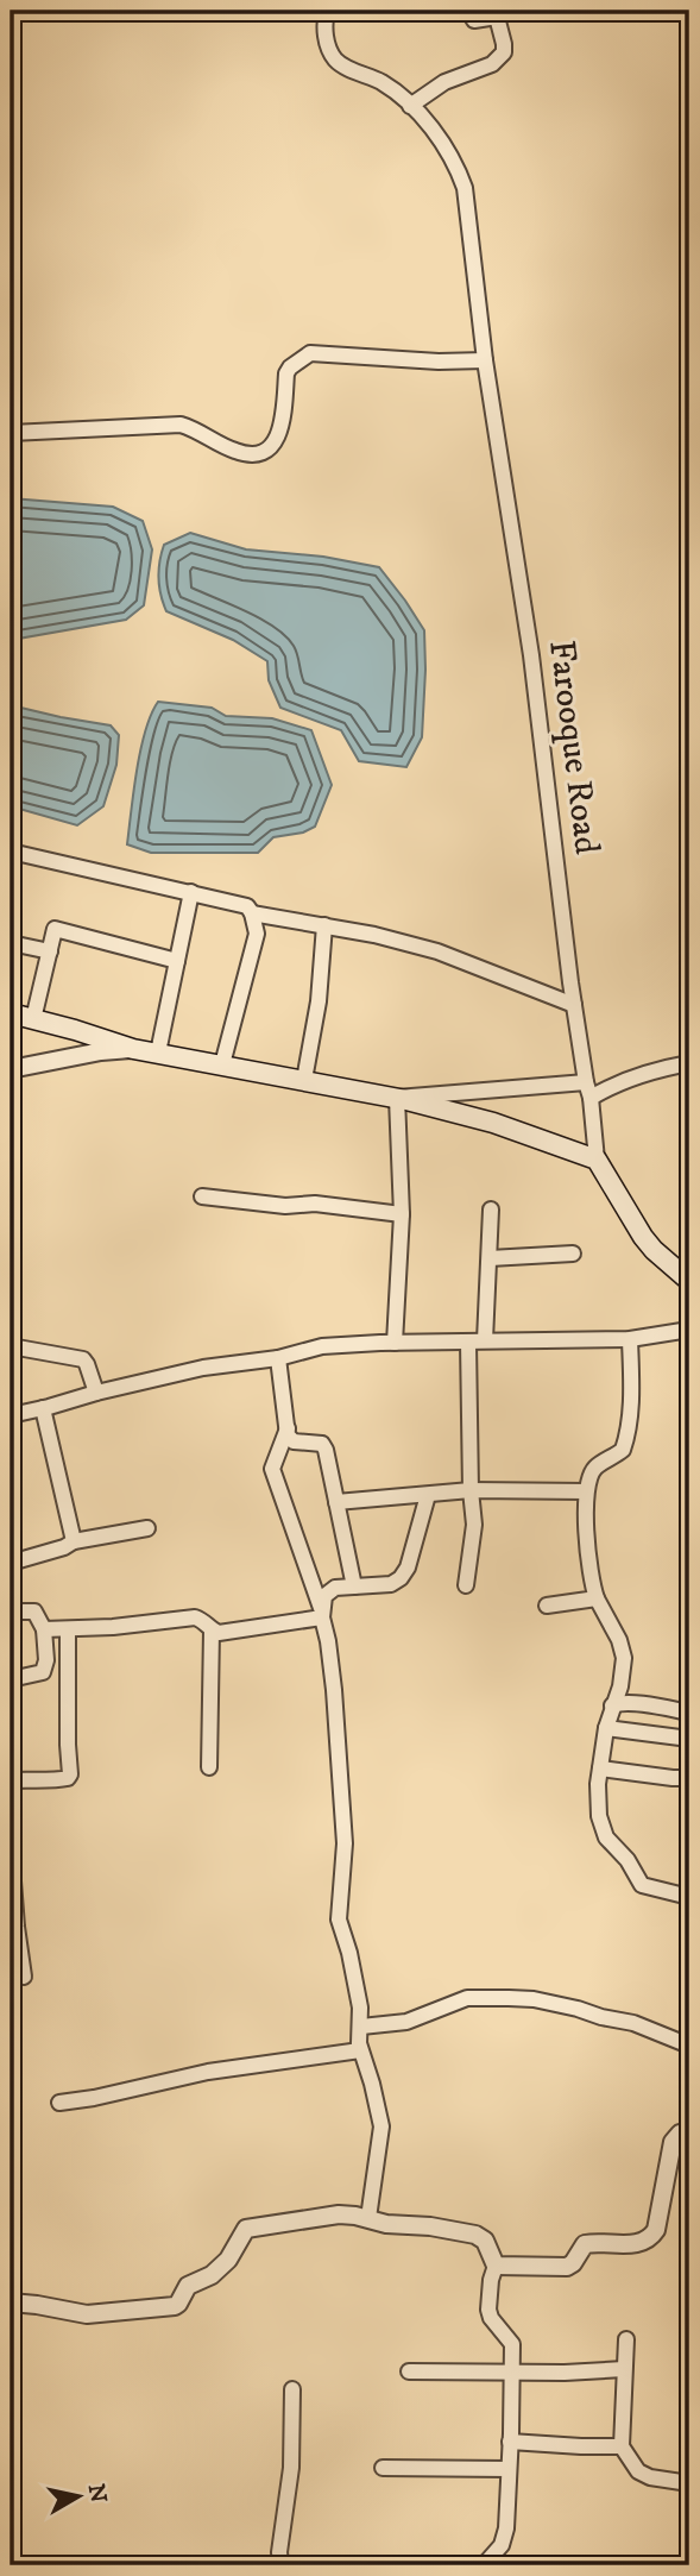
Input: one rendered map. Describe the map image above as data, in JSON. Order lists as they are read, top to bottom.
{
  "streets": {
    "main road": ["Farooque Road"]
  },
  "north": "right"
}
